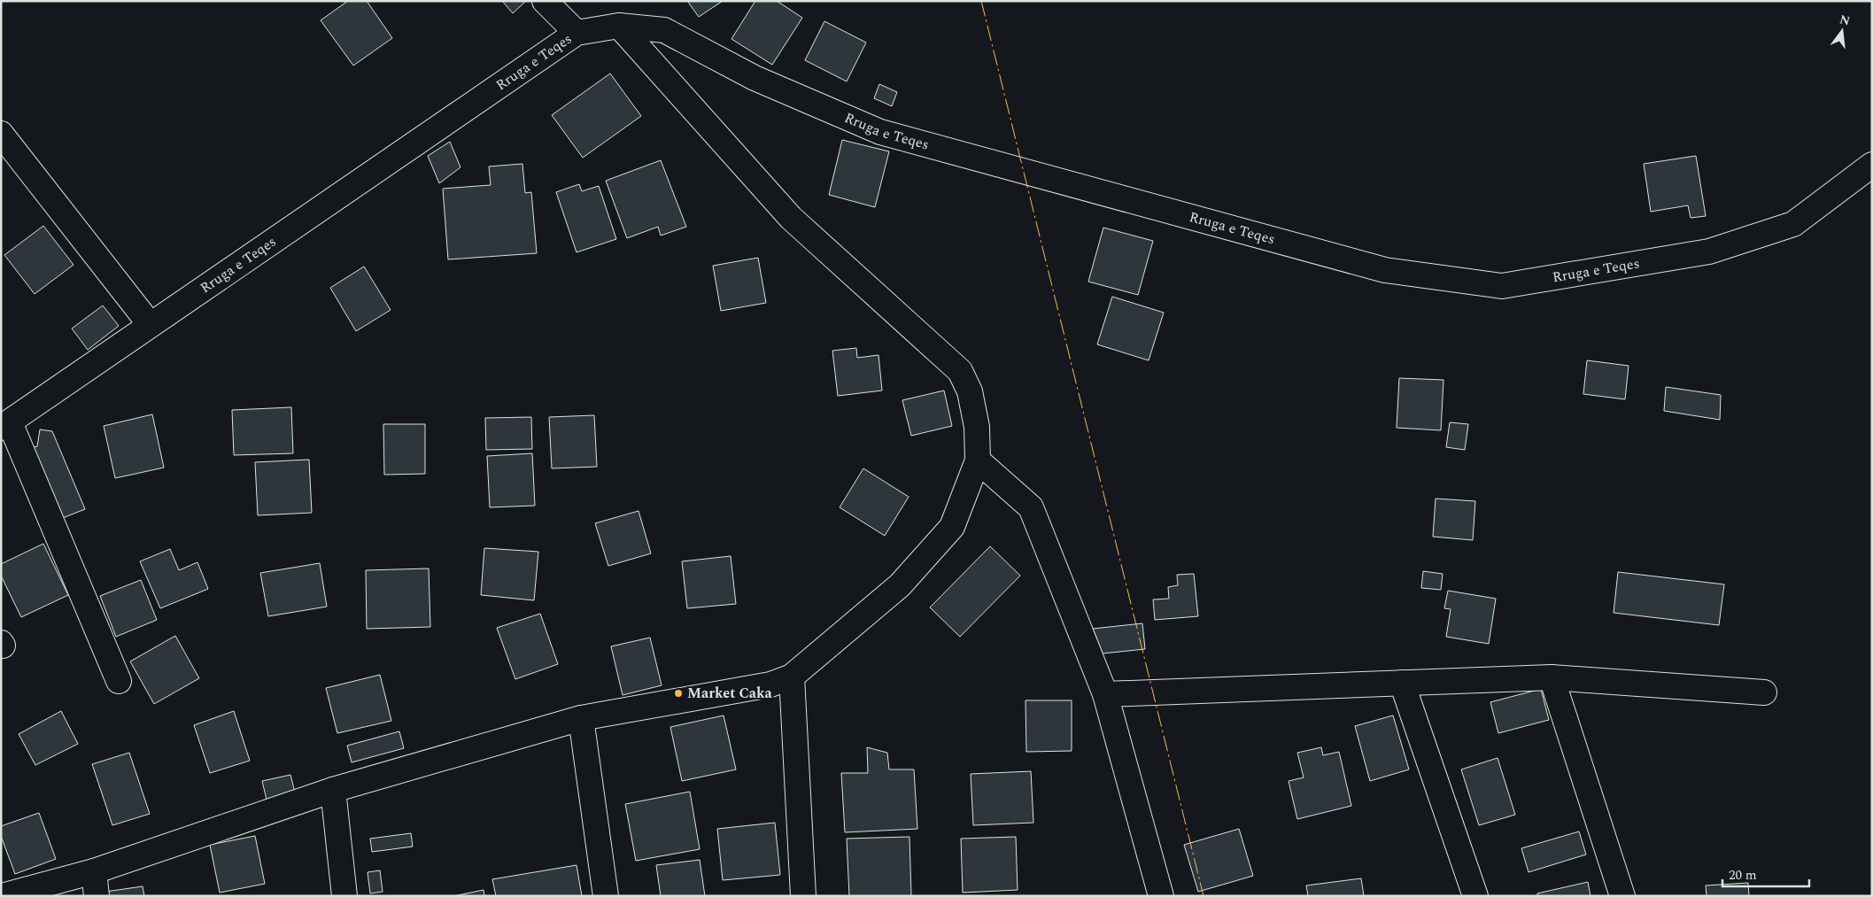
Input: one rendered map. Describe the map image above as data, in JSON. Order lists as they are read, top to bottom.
{
  "streets": {
    "street": ["Rruga e Teqes"]
  },
  "places": ["Market Caka"],
  "scale_bar": "20 m",
  "north": "top"
}
